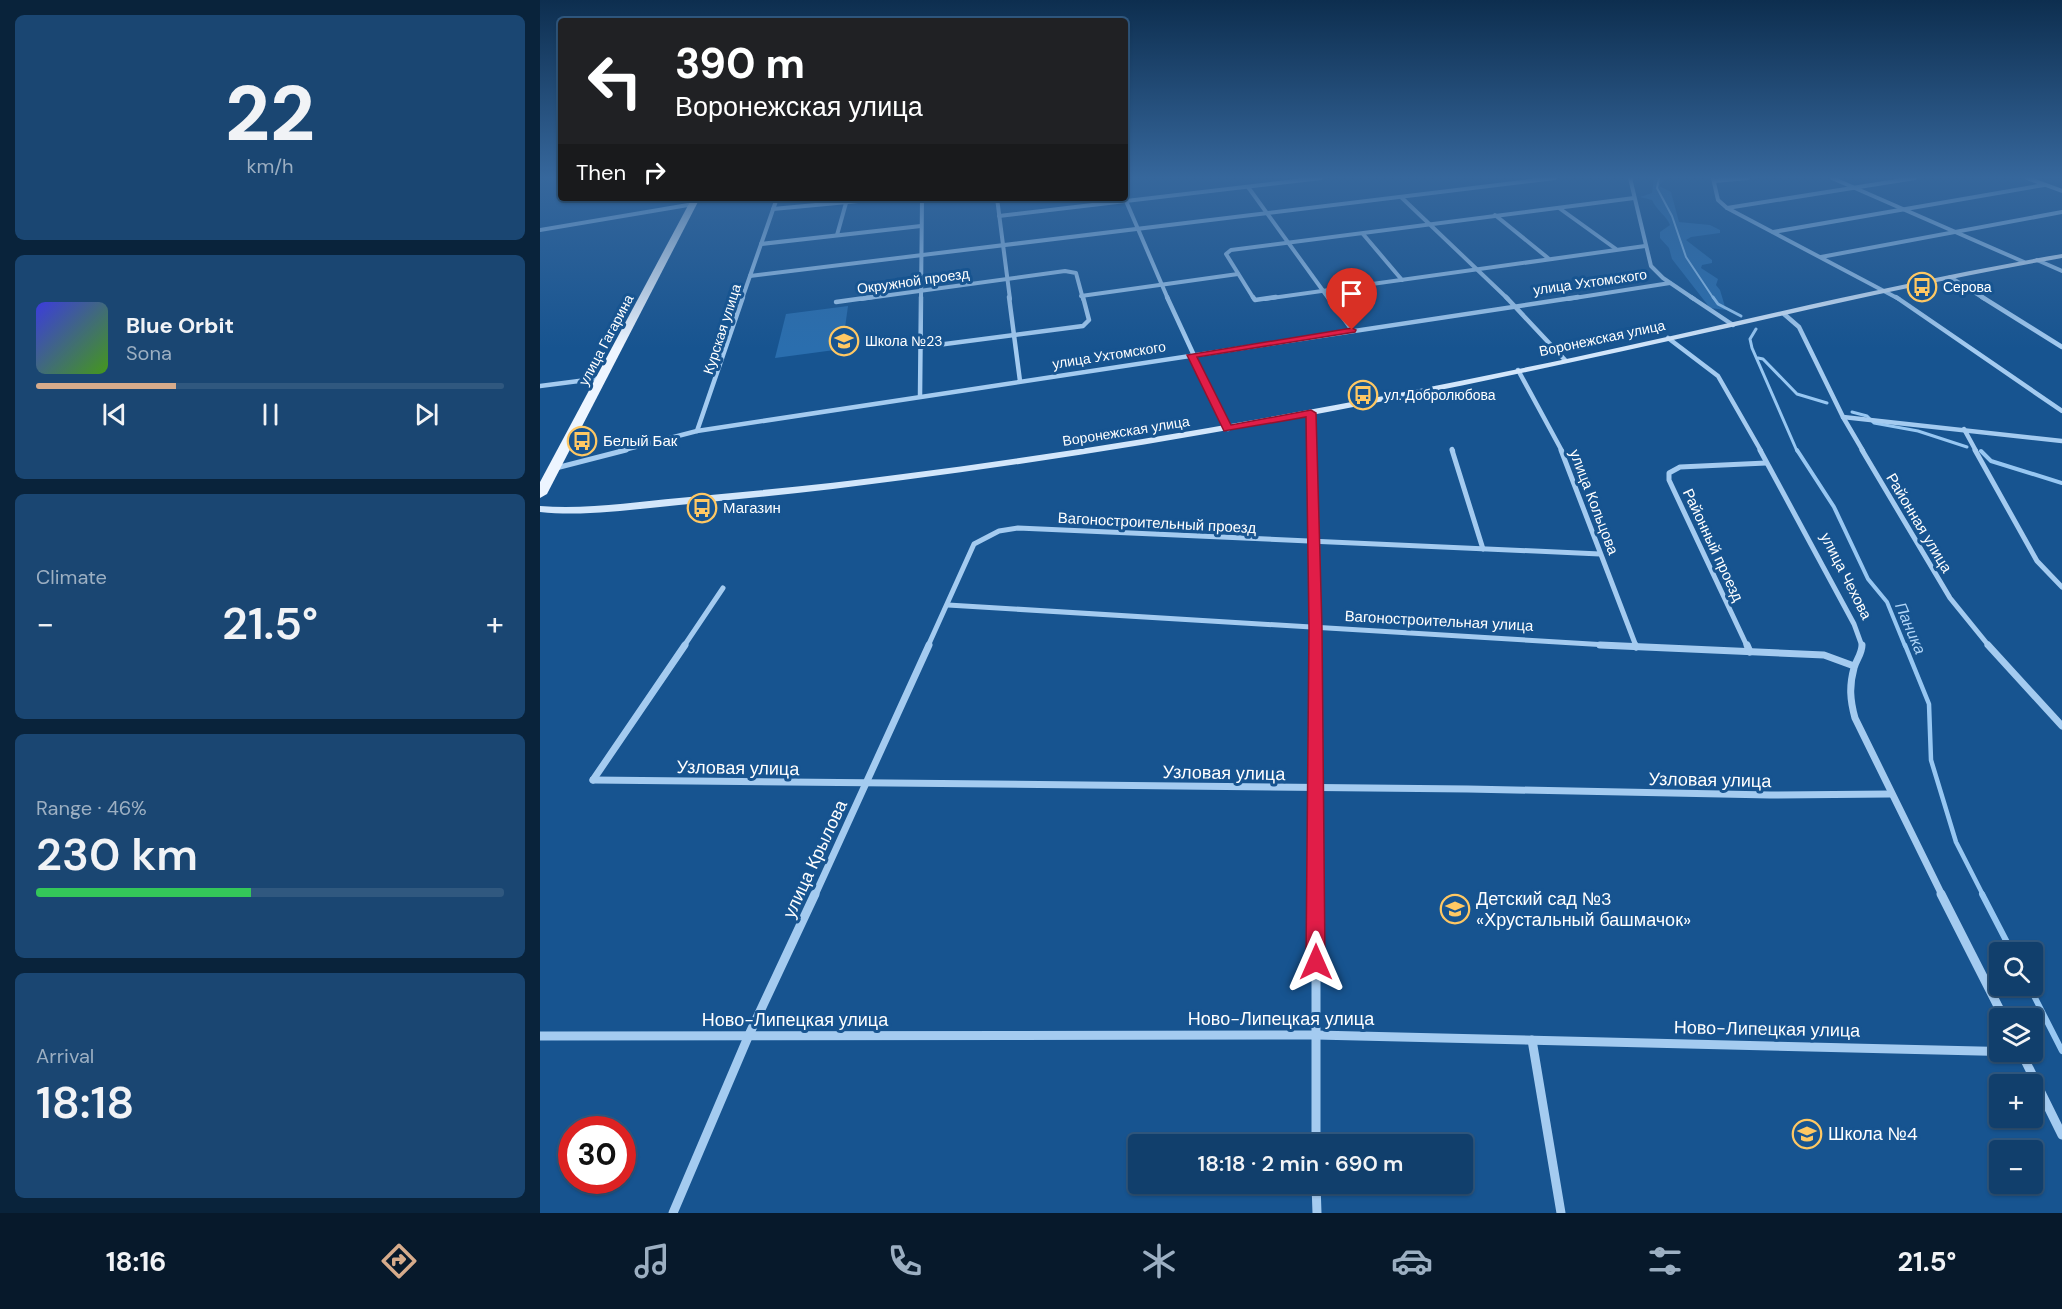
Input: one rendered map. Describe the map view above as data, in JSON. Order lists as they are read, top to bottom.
{
  "streets": {
    "main road": ["улица Гагарина"],
    "street": [
      "Окружной проезд",
      "улица Ухтомского",
      "Курская улица",
      "Воронежская улица",
      "улица Кольцова",
      "Вагоностроительный проезд",
      "Районная улица",
      "Районный проезд",
      "улица Чехова",
      "Вагоностроительная улица",
      "Узловая улица",
      "улица Крылова",
      "Ново-Липецкая улица"
    ]
  },
  "crossings": [
    ["улица Ухтомского", "Курская улица"],
    ["улица Ухтомского", "улица Гагарина"],
    ["Воронежская улица", "улица Кольцова"],
    ["Воронежская улица", "Районная улица"],
    ["Воронежская улица", "улица Чехова"],
    ["улица Кольцова", "Вагоностроительный проезд"],
    ["улица Кольцова", "Вагоностроительная улица"],
    ["Вагоностроительный проезд", "улица Крылова"],
    ["Районный проезд", "улица Чехова"],
    ["Районный проезд", "Вагоностроительная улица"],
    ["улица Чехова", "Вагоностроительная улица"],
    ["улица Чехова", "Узловая улица"],
    ["Вагоностроительная улица", "улица Крылова"],
    ["Узловая улица", "улица Крылова"],
    ["улица Крылова", "Ново-Липецкая улица"]
  ],
  "water": ["Паника"],
  "places": {
    "bus stop": [
      "Серова",
      "ул. Добролюбова",
      "Белый Бак",
      "Магазин"
    ],
    "school or university": ["Школа №23", "Детский сад №3 «Хрустальный башмачок»", "Школа №4"]
  },
  "page": {
    "tile": [
      ["22", "km/h"],
      "Climate",
      ["Range · 46%", "230 km"],
      ["Arrival", "18:18"]
    ],
    "turn": ["390 m", "Воронежская улица"],
    "then": "Then",
    "song": ["Blue Orbit", "Sona"],
    "heat": ["−", "21.5°", "+"],
    "map_buttons": ["+", "−"],
    "limit": "30",
    "trip": "18:18 · 2 min · 690 m",
    "tabs": ["18:16", "21.5°"]
  }
}
